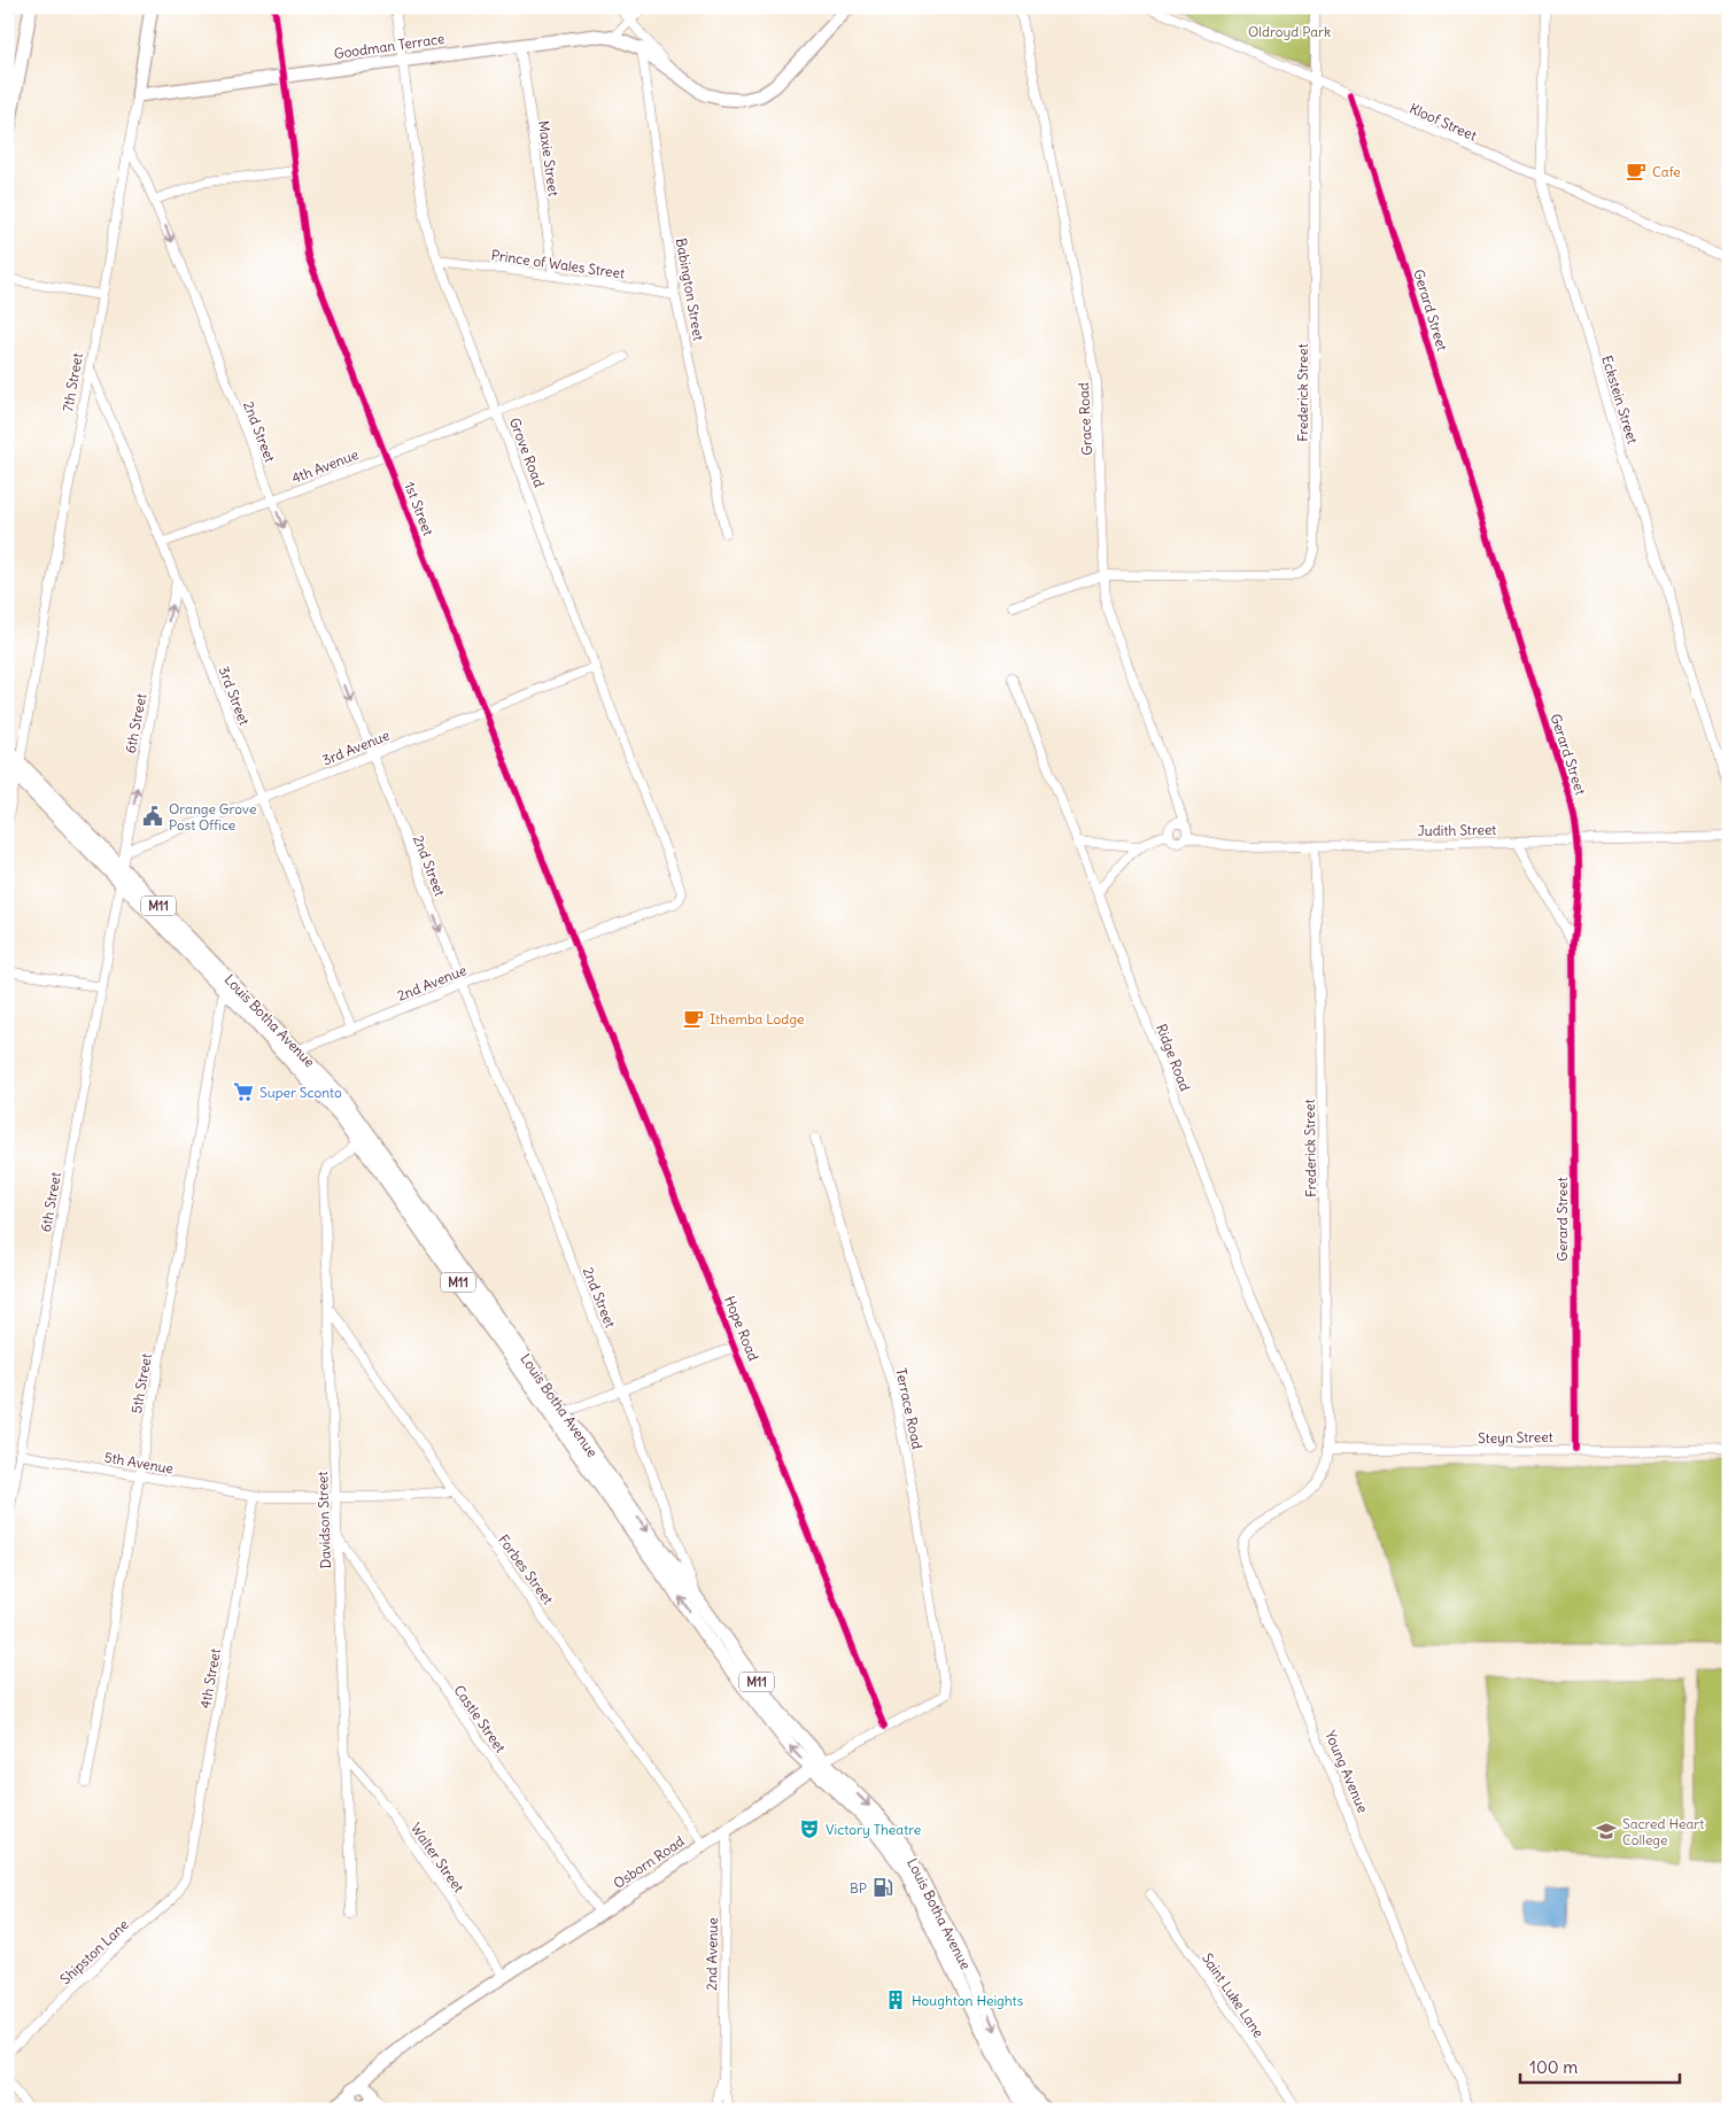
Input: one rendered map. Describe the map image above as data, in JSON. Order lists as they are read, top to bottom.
{
  "streets": {
    "main road": [
      "Goodman Terrace",
      "7th Street",
      "M11",
      "Louis Botha Avenue",
      "Osborn Road"
    ],
    "street": [
      "Kloof Street",
      "Maxie Street",
      "Prince of Wales Street",
      "Babington Street",
      "Gerard Street",
      "Frederick Street",
      "Eckstein Street",
      "Grace Road",
      "2nd Street",
      "Grove Road",
      "4th Avenue",
      "1st Street",
      "3rd Street",
      "6th Street",
      "3rd Avenue",
      "Judith Street",
      "2nd Avenue",
      "Ridge Road",
      "Hope Road",
      "5th Street",
      "Terrace Road",
      "Steyn Street",
      "5th Avenue",
      "Davidson Street",
      "Forbes Street",
      "4th Street",
      "Castle Street",
      "Young Avenue",
      "Walter Street",
      "Shipston Lane",
      "Saint Luke Lane"
    ]
  },
  "crossings": [
    ["Goodman Terrace", "Maxie Street"],
    ["Goodman Terrace", "Babington Street"],
    ["Goodman Terrace", "7th Street"],
    ["Goodman Terrace", "Grove Road"],
    ["Goodman Terrace", "1st Street"],
    ["Kloof Street", "Gerard Street"],
    ["Kloof Street", "Frederick Street"],
    ["Kloof Street", "Eckstein Street"],
    ["Maxie Street", "Prince of Wales Street"],
    ["Prince of Wales Street", "Babington Street"],
    ["Prince of Wales Street", "Grove Road"],
    ["Gerard Street", "Judith Street"],
    ["Gerard Street", "Steyn Street"],
    ["7th Street", "2nd Street"],
    ["7th Street", "3rd Street"],
    ["7th Street", "Louis Botha Avenue"],
    ["Frederick Street", "Grace Road"],
    ["Frederick Street", "Judith Street"],
    ["Frederick Street", "Steyn Street"],
    ["Frederick Street", "Young Avenue"],
    ["Grace Road", "Judith Street"],
    ["2nd Street", "4th Avenue"],
    ["2nd Street", "3rd Avenue"],
    ["2nd Street", "2nd Avenue"],
    ["2nd Street", "Louis Botha Avenue"],
    ["Grove Road", "4th Avenue"],
    ["Grove Road", "3rd Avenue"],
    ["Grove Road", "2nd Avenue"],
    ["4th Avenue", "1st Street"],
    ["4th Avenue", "3rd Street"],
    ["1st Street", "3rd Avenue"],
    ["1st Street", "2nd Avenue"],
    ["1st Street", "Hope Road"],
    ["3rd Street", "6th Street"],
    ["3rd Street", "3rd Avenue"],
    ["3rd Street", "2nd Avenue"],
    ["6th Street", "3rd Avenue"],
    ["6th Street", "Louis Botha Avenue"],
    ["6th Street", "5th Avenue"],
    ["2nd Avenue", "Louis Botha Avenue"],
    ["2nd Avenue", "Hope Road"],
    ["2nd Avenue", "Osborn Road"],
    ["Louis Botha Avenue", "5th Street"],
    ["Louis Botha Avenue", "Davidson Street"],
    ["Louis Botha Avenue", "Osborn Road"],
    ["Hope Road", "Osborn Road"],
    ["5th Street", "5th Avenue"],
    ["Terrace Road", "Osborn Road"],
    ["Steyn Street", "Young Avenue"],
    ["5th Avenue", "Davidson Street"],
    ["5th Avenue", "Forbes Street"],
    ["5th Avenue", "4th Street"],
    ["Davidson Street", "Forbes Street"],
    ["Davidson Street", "Castle Street"],
    ["Davidson Street", "Walter Street"],
    ["Forbes Street", "Osborn Road"],
    ["4th Street", "Shipston Lane"],
    ["Castle Street", "Osborn Road"],
    ["Walter Street", "Osborn Road"]
  ],
  "one_way": ["2nd Street"],
  "parks": ["Oldroyd Park"],
  "places": {
    "cafe": ["Cafe", "Ithemba Lodge"],
    "public building": ["Orange Grove Post Office"],
    "supermarket": ["Super Sconto"],
    "theatre": ["Victory Theatre"],
    "school or university": ["Sacred Heart College"],
    "fuel station": ["BP"],
    "building": ["Houghton Heights"]
  },
  "scale_bar": "100 m"
}
